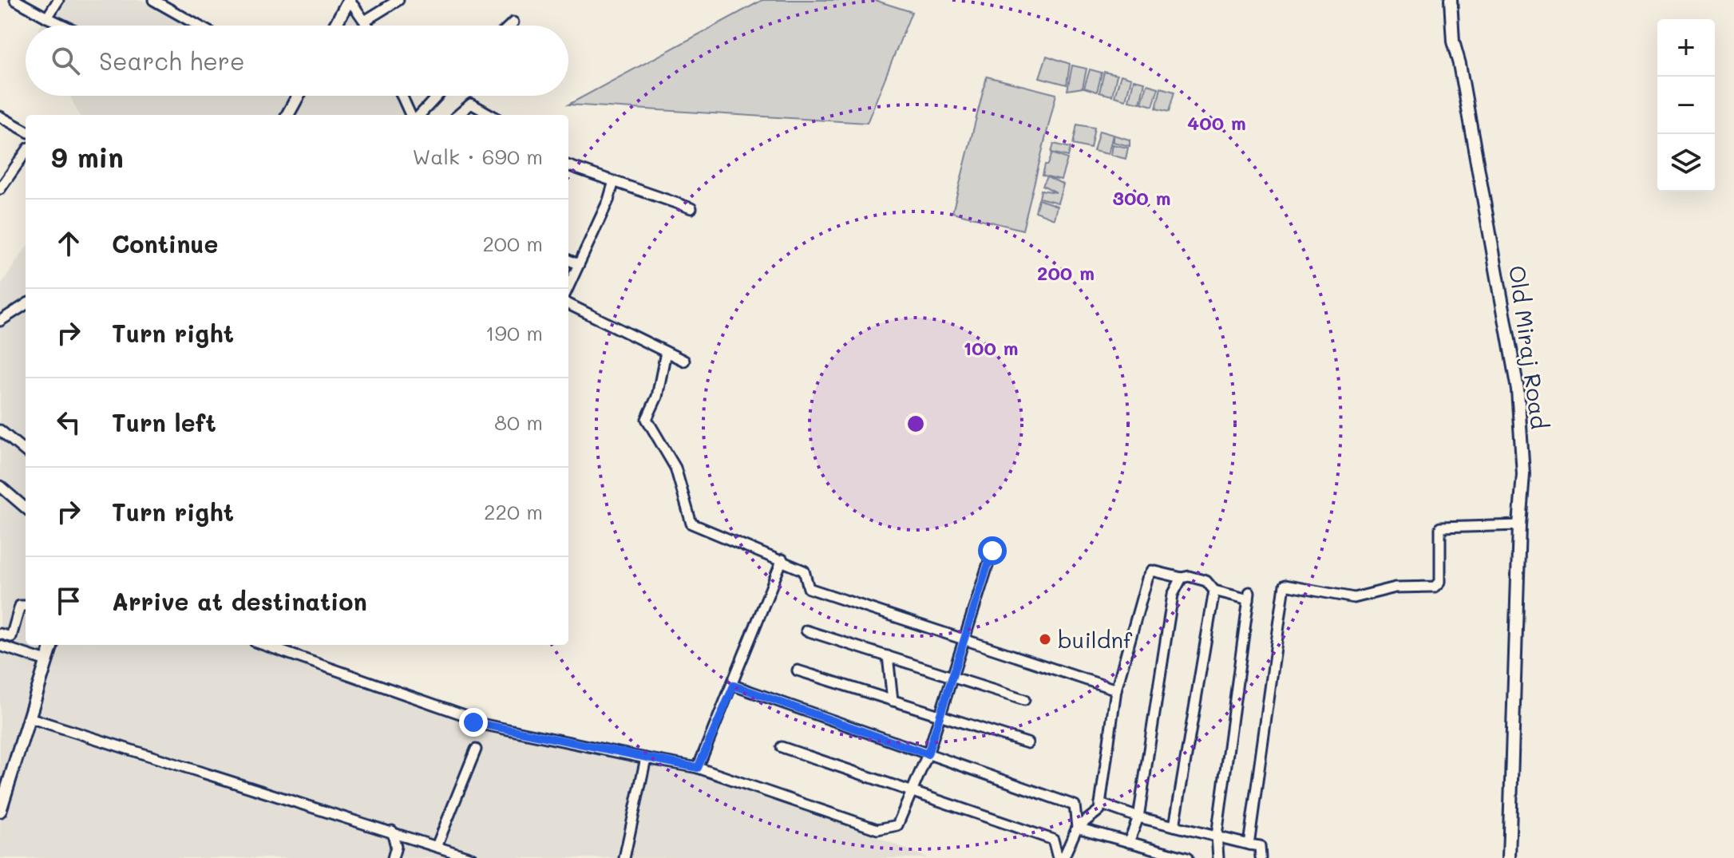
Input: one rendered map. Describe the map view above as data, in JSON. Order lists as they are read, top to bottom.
{
  "streets": {
    "main road": ["Old Miraj Road"]
  },
  "places": ["buildnf"],
  "page": {
    "map_buttons": ["+", "−"],
    "search": "Search here",
    "heading": ["9 min", "Walk · 690 m"],
    "list": [
      ["Continue", "200 m"],
      ["Turn right", "190 m"],
      ["Turn left", "80 m"],
      ["Turn right", "220 m"],
      "Arrive at destination"
    ]
  },
  "rings": [
    "400 m",
    "300 m",
    "200 m",
    "100 m"
  ]
}
